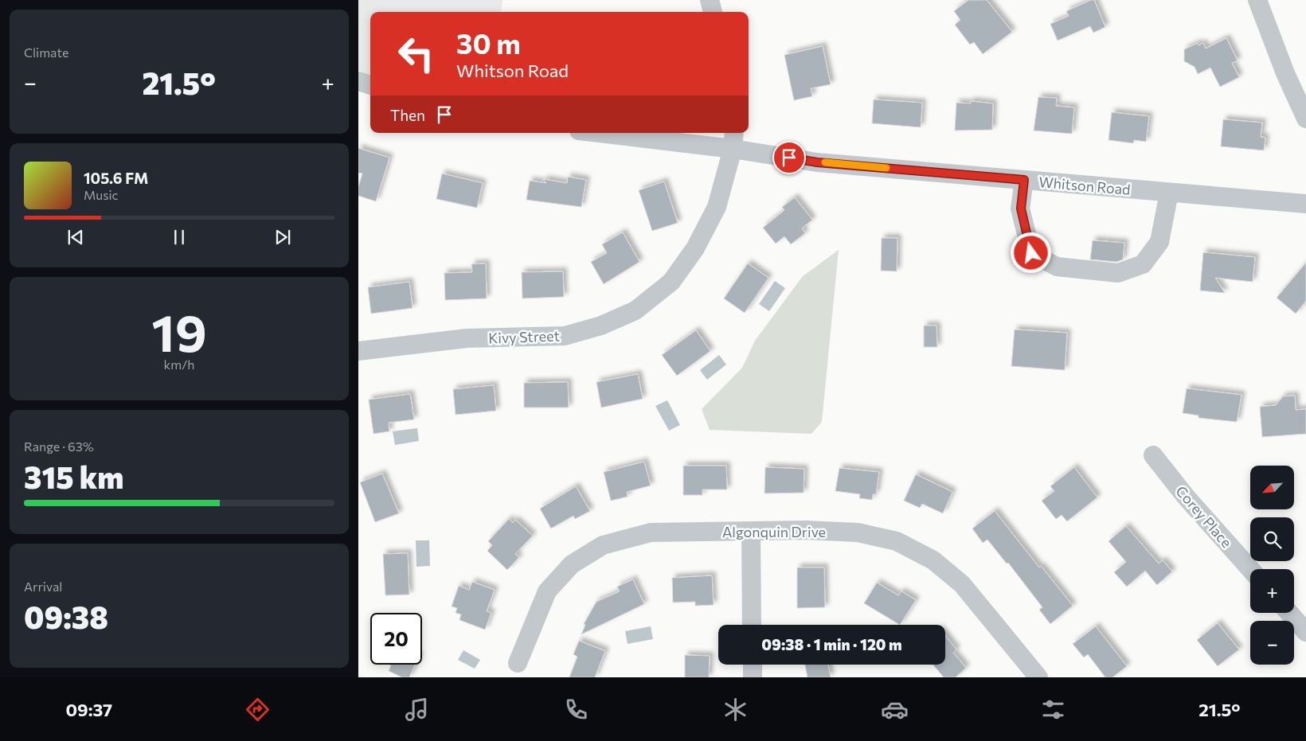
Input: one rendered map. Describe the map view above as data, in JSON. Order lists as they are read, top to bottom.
{
  "streets": {
    "street": [
      "Whitson Road",
      "Kivy Street",
      "Corey Place",
      "Algonquin Drive"
    ]
  },
  "crossings": [
    ["Whitson Road", "Kivy Street"]
  ],
  "north": "bottom left",
  "page": {
    "tile": [
      "Climate",
      ["19", "km/h"],
      ["Range · 63%", "315 km"],
      ["Arrival", "09:38"]
    ],
    "turn": ["30 m", "Whitson Road"],
    "heat": ["−", "21.5°", "+"],
    "then": "Then",
    "song": ["105.6 FM", "Music"],
    "map_buttons": ["+", "−"],
    "limit": "20",
    "trip": "09:38 · 1 min · 120 m",
    "tabs": ["09:37", "21.5°"]
  }
}
